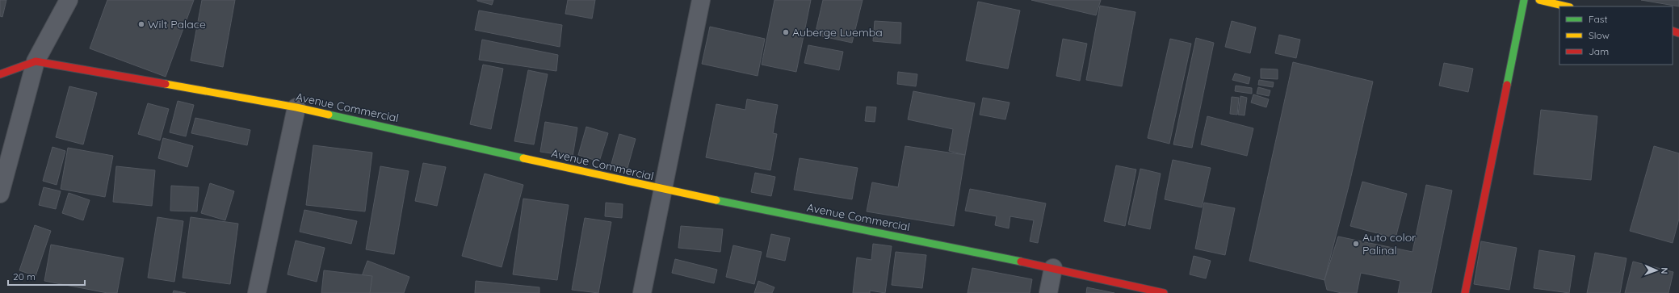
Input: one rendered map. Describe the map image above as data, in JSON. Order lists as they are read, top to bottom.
{
  "streets": {
    "street": ["Avenue Commercial"]
  },
  "places": ["Wilt Palace", "Auberge Luemba", "Auto color Palinal"],
  "legend": ["Fast", "Slow", "Jam"],
  "scale_bar": "20 m",
  "north": "right"
}
